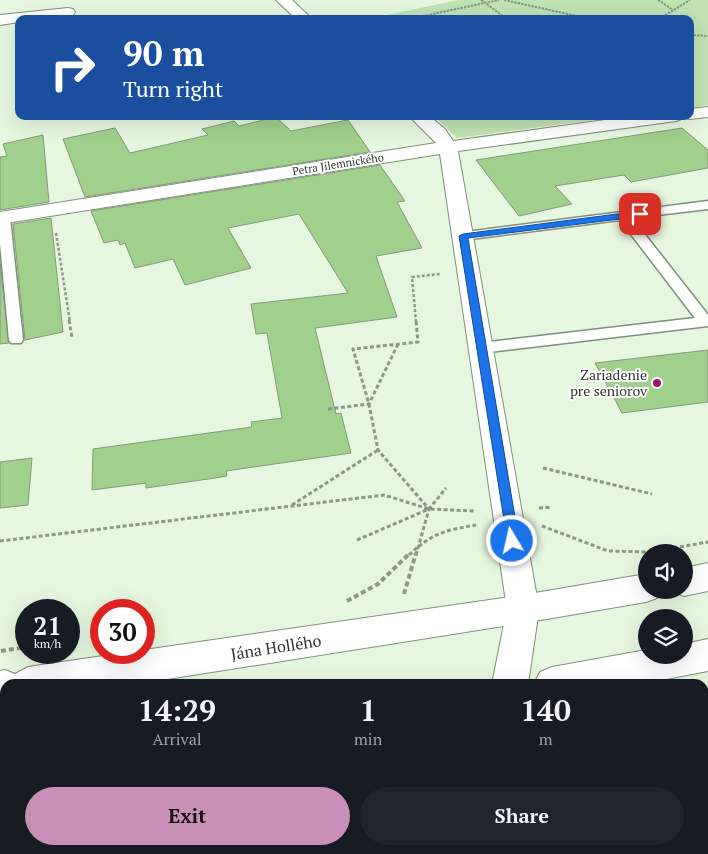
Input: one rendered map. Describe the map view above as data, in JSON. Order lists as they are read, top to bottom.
{
  "streets": {
    "street": ["Petra Jilemnického", "Jána Hollého"]
  },
  "places": ["Zariadenie pre seniorov"],
  "page": {
    "turn": ["90 m", "Turn right"],
    "speed": "21 km/h",
    "limit": "30",
    "eta": [
      "14:29",
      "Arrival",
      "1",
      "min",
      "140",
      "m"
    ],
    "buttons": ["Exit", "Share"]
  }
}
